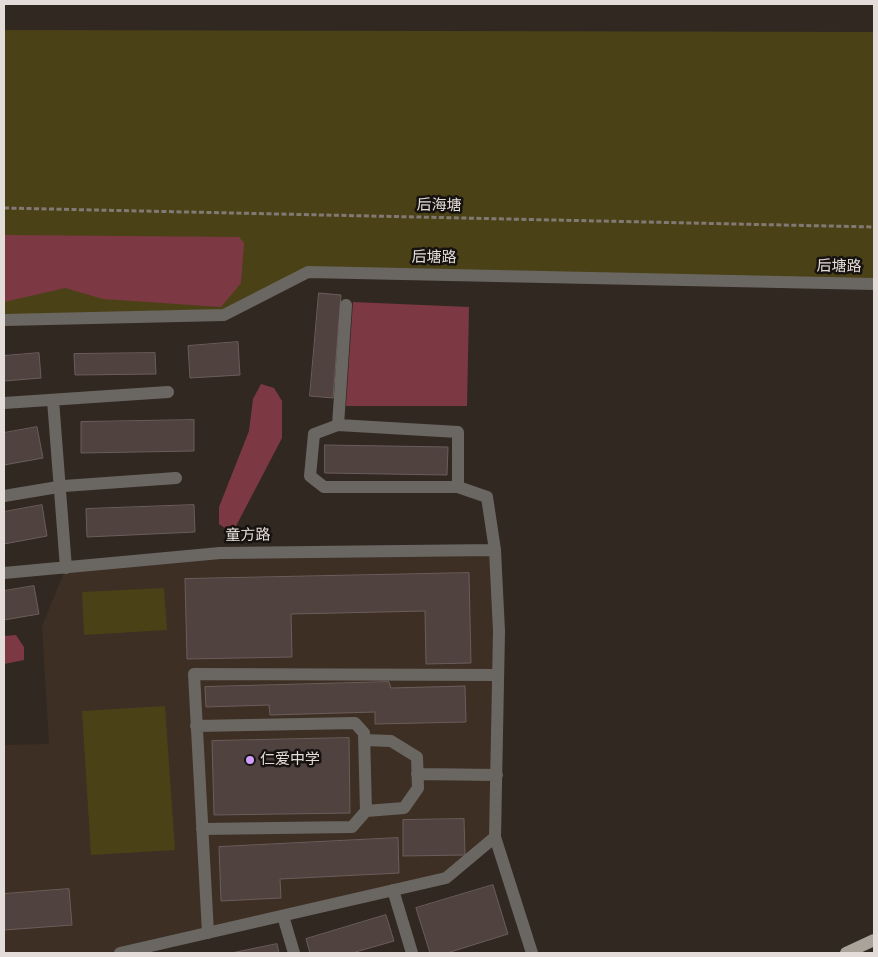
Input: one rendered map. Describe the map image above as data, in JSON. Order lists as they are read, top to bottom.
{
  "streets": {
    "street": ["后塘路", "童方路"],
    "path": ["后海塘"]
  },
  "places": ["仁爱中学"]
}
